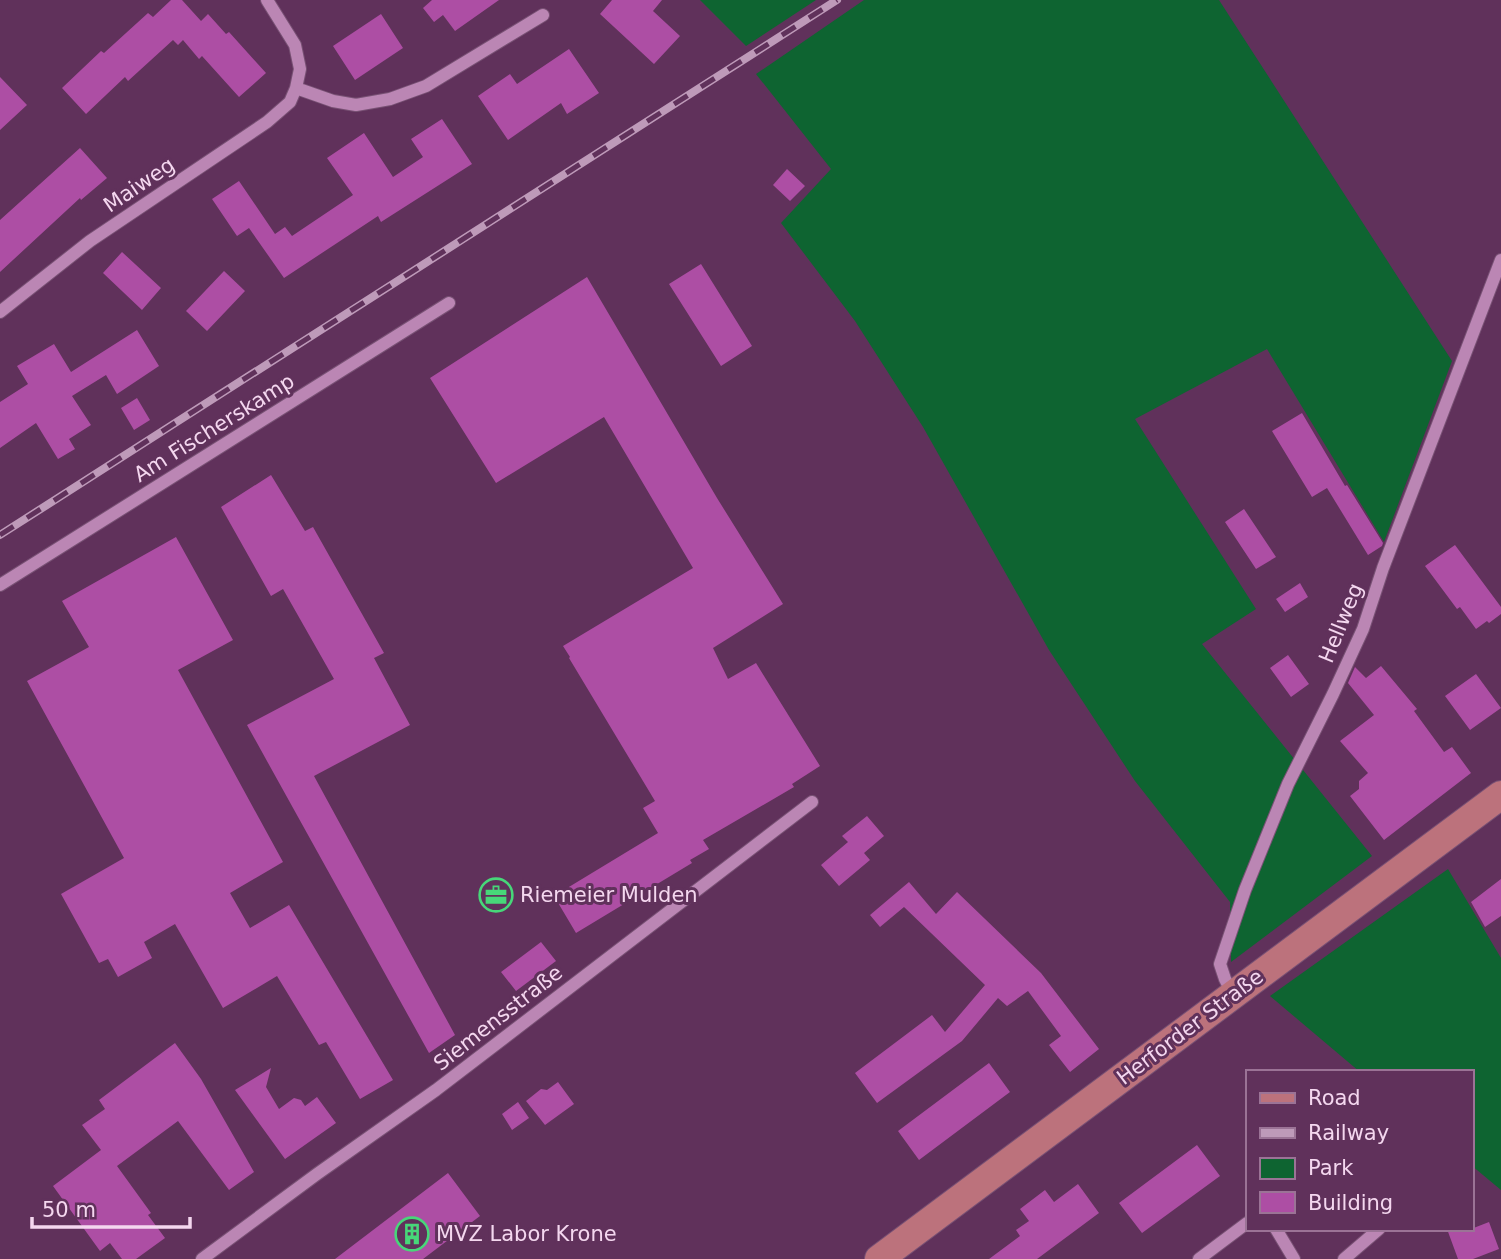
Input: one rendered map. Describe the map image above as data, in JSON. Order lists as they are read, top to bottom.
{
  "streets": {
    "main road": ["Herforder Straße"],
    "street": [
      "Maiweg",
      "Am Fischerskamp",
      "Hellweg",
      "Siemensstraße"
    ]
  },
  "crossings": [
    ["Hellweg", "Herforder Straße"]
  ],
  "places": {
    "office": ["Riemeier Mulden"],
    "building": ["MVZ Labor Krone"]
  },
  "legend": [
    "Road",
    "Railway",
    "Park",
    "Building"
  ],
  "scale_bar": "50 m"
}
